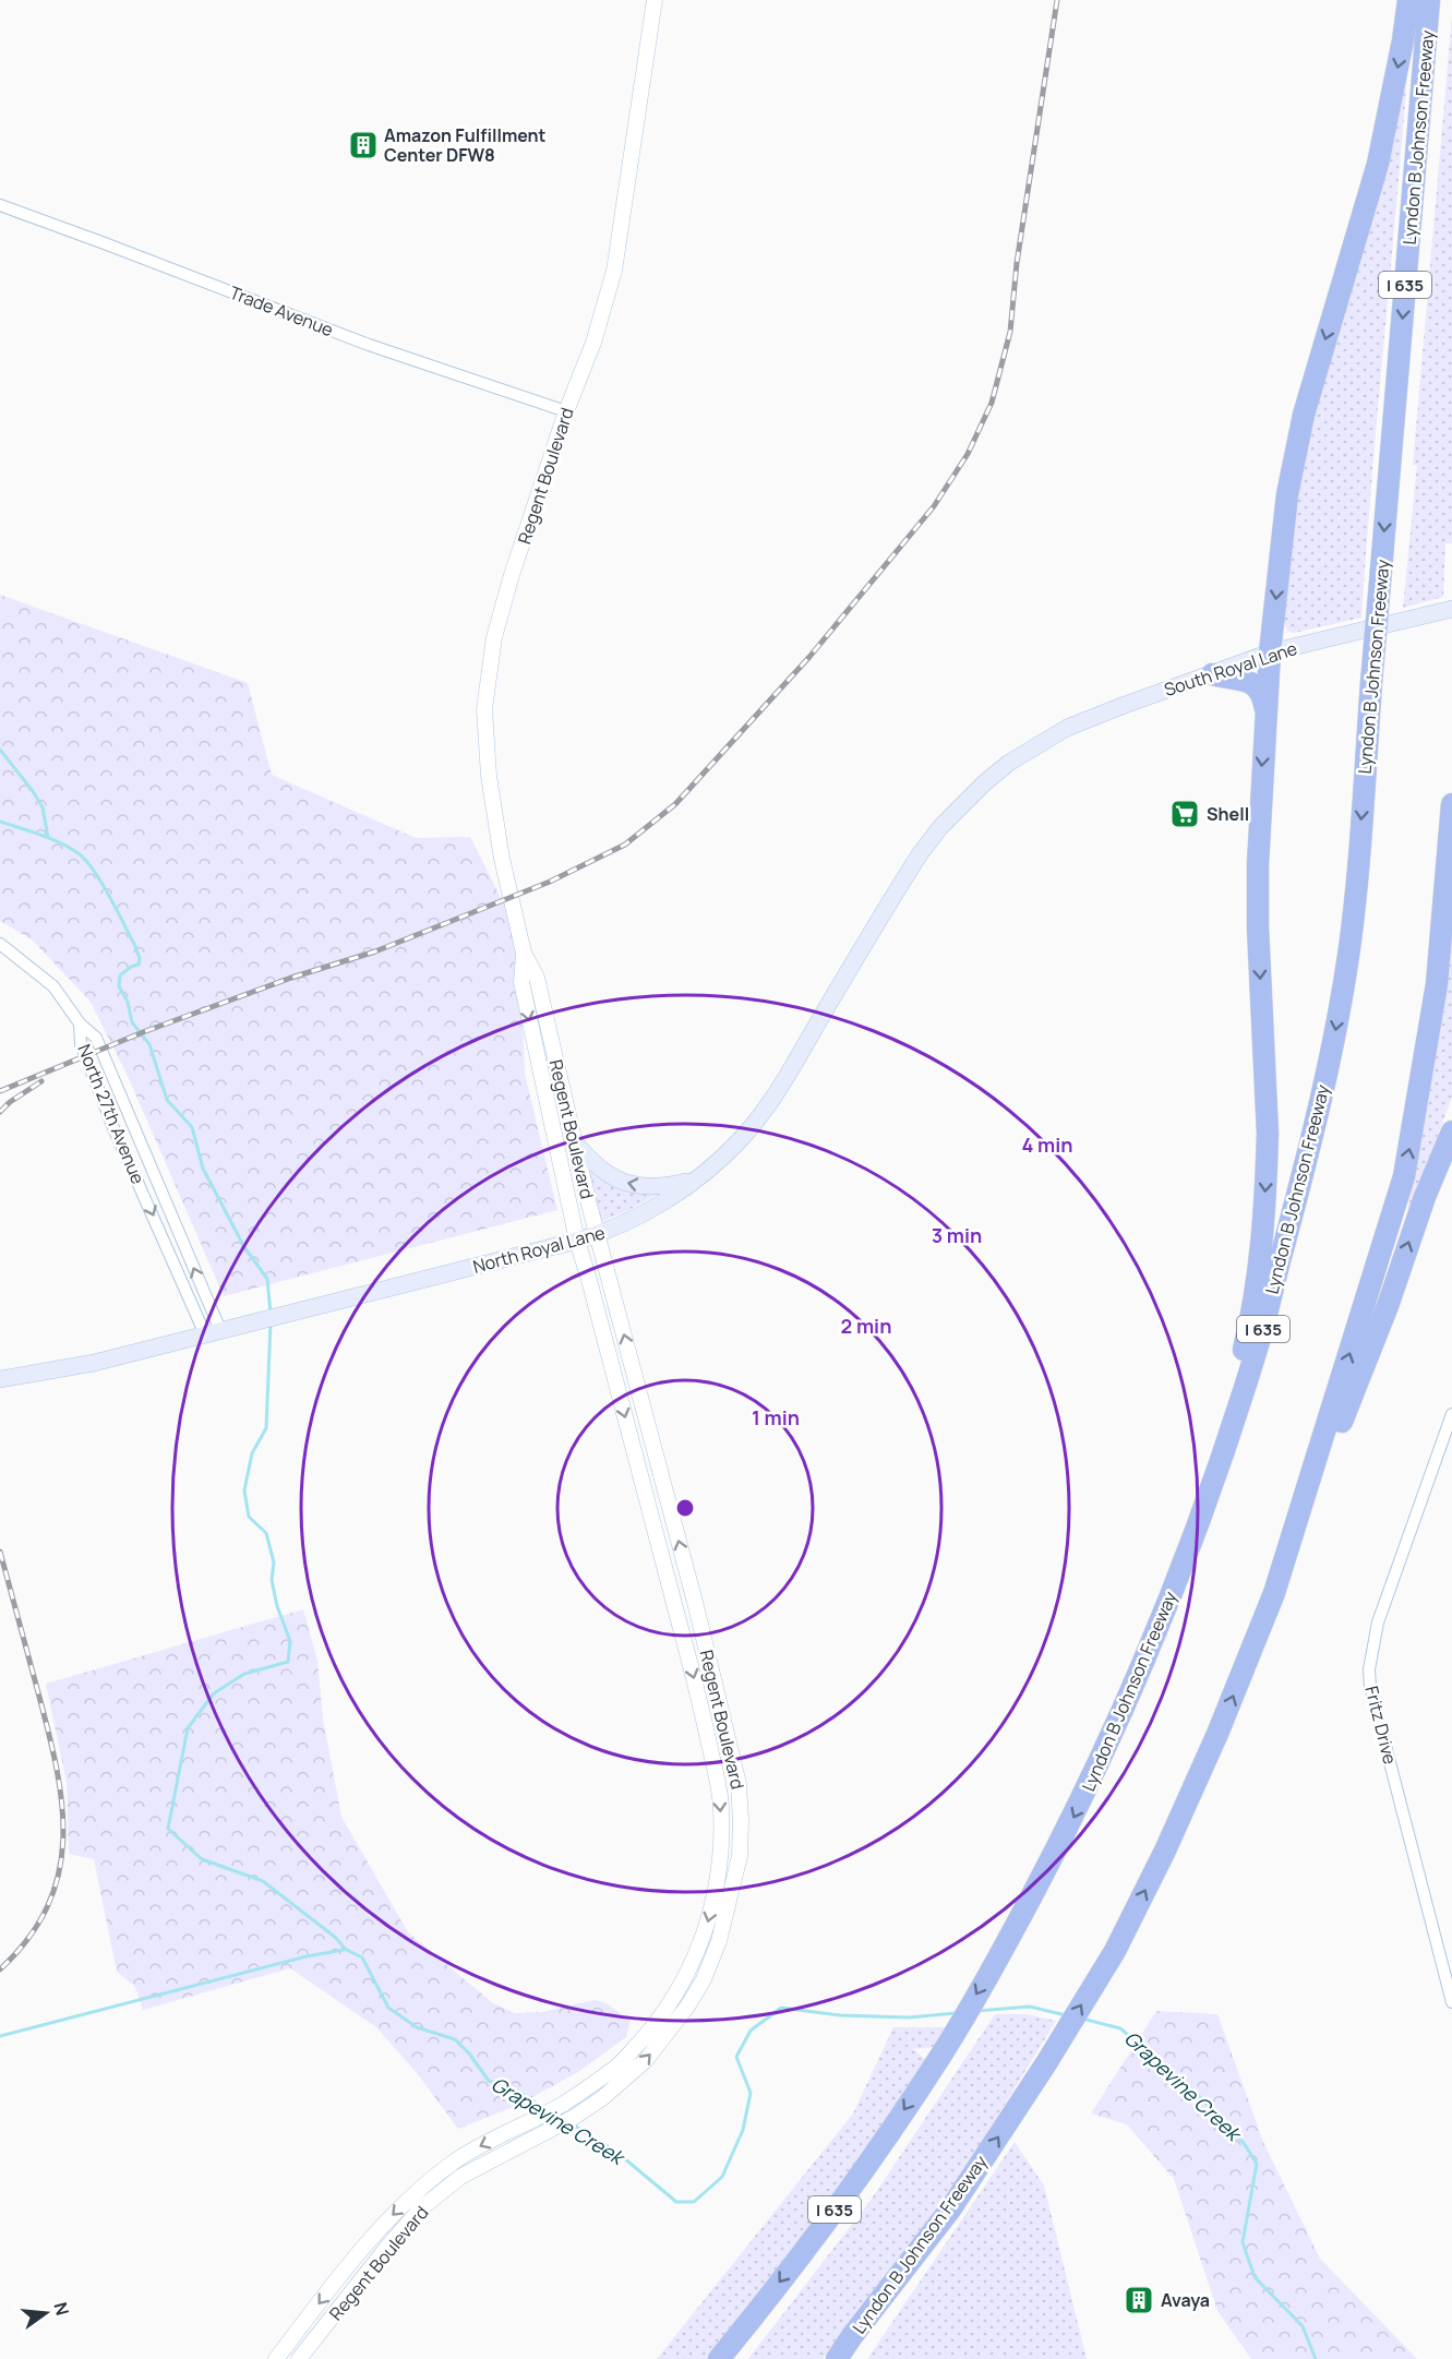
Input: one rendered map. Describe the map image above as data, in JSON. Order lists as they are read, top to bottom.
{
  "streets": {
    "highway": ["Lyndon B Johnson Freeway", "I 635"],
    "main road": ["South Royal Lane", "North Royal Lane"],
    "street": [
      "Trade Avenue",
      "Regent Boulevard",
      "North 27th Avenue",
      "Fritz Drive"
    ]
  },
  "crossings": [
    ["Trade Avenue", "Regent Boulevard"],
    ["Regent Boulevard", "North Royal Lane"],
    ["South Royal Lane", "North Royal Lane"],
    ["North 27th Avenue", "North Royal Lane"]
  ],
  "water": ["Grapevine Creek"],
  "places": {
    "building": ["Amazon Fulfillment Center DFW8", "Avaya"],
    "supermarket": ["Shell"]
  },
  "north": "right",
  "rings": [
    "4 min",
    "3 min",
    "2 min",
    "1 min"
  ]
}
